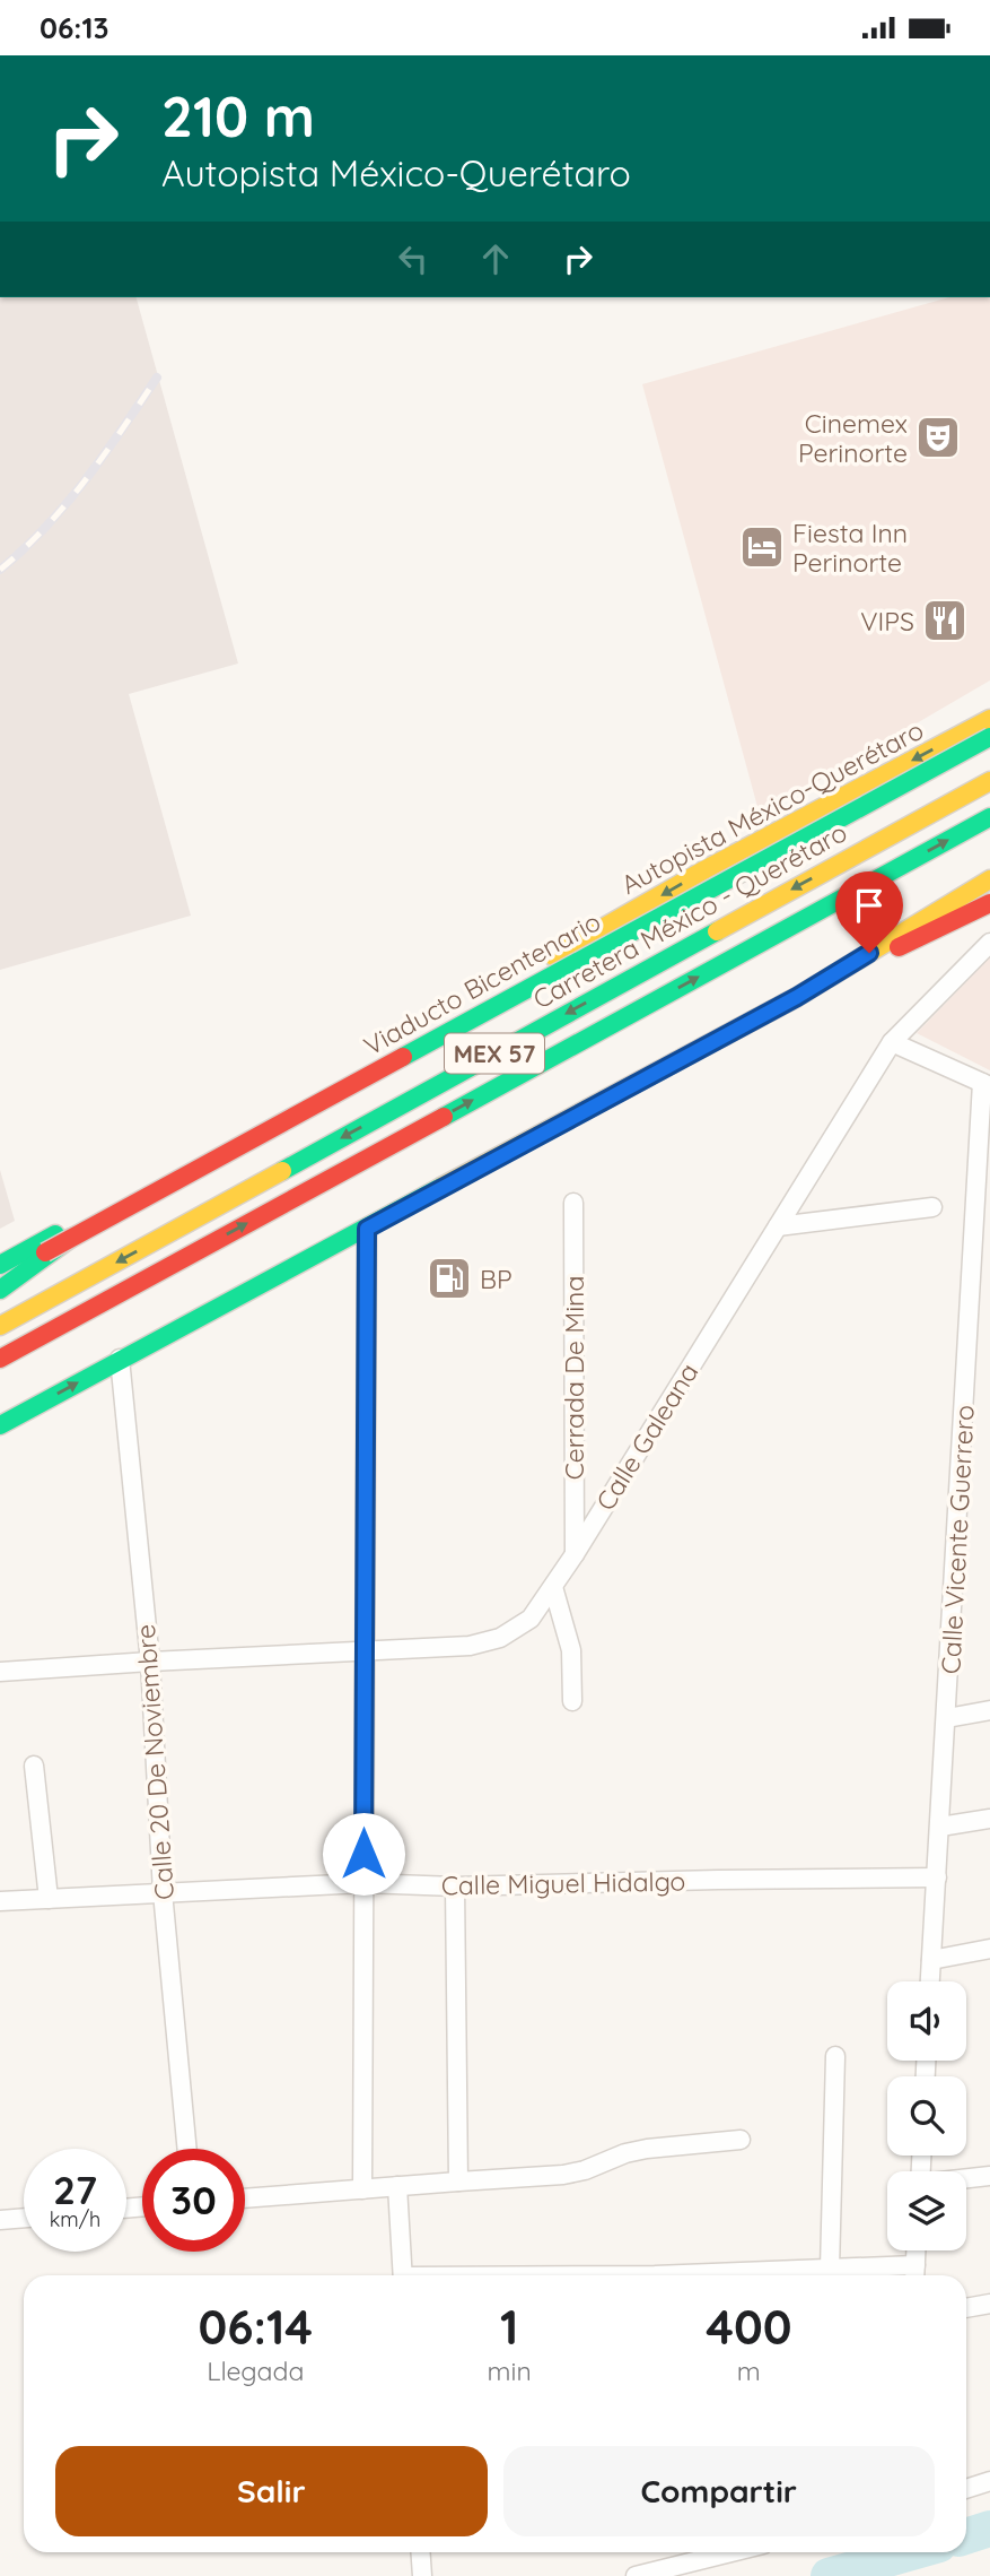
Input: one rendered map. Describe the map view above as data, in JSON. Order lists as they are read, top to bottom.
{
  "streets": {
    "main road": [
      "Autopista México-Querétaro",
      "Carretera México - Querétaro",
      "Viaducto Bicentenario",
      "MEX 57"
    ],
    "street": [
      "Cerrada De Mina",
      "Calle Galeana",
      "Calle Vicente Guerrero",
      "Calle 20 De Noviembre",
      "Calle Miguel Hidalgo"
    ]
  },
  "crossings": [
    ["Autopista México-Querétaro", "Viaducto Bicentenario"],
    ["Cerrada De Mina", "Calle Galeana"],
    ["Calle Galeana", "Calle 20 De Noviembre"],
    ["Calle Vicente Guerrero", "Calle Miguel Hidalgo"],
    ["Calle 20 De Noviembre", "Calle Miguel Hidalgo"]
  ],
  "places": {
    "theatre": ["Cinemex Perinorte"],
    "hotel": ["Fiesta Inn Perinorte"],
    "restaurant": ["VIPS"],
    "fuel station": ["BP"]
  },
  "page": {
    "status": "06:13",
    "turn": ["210 m", "Autopista México-Querétaro"],
    "speed": "27 km/h",
    "limit": "30",
    "eta": [
      "06:14",
      "Llegada",
      "1",
      "min",
      "400",
      "m"
    ],
    "buttons": ["Salir", "Compartir"]
  }
}
